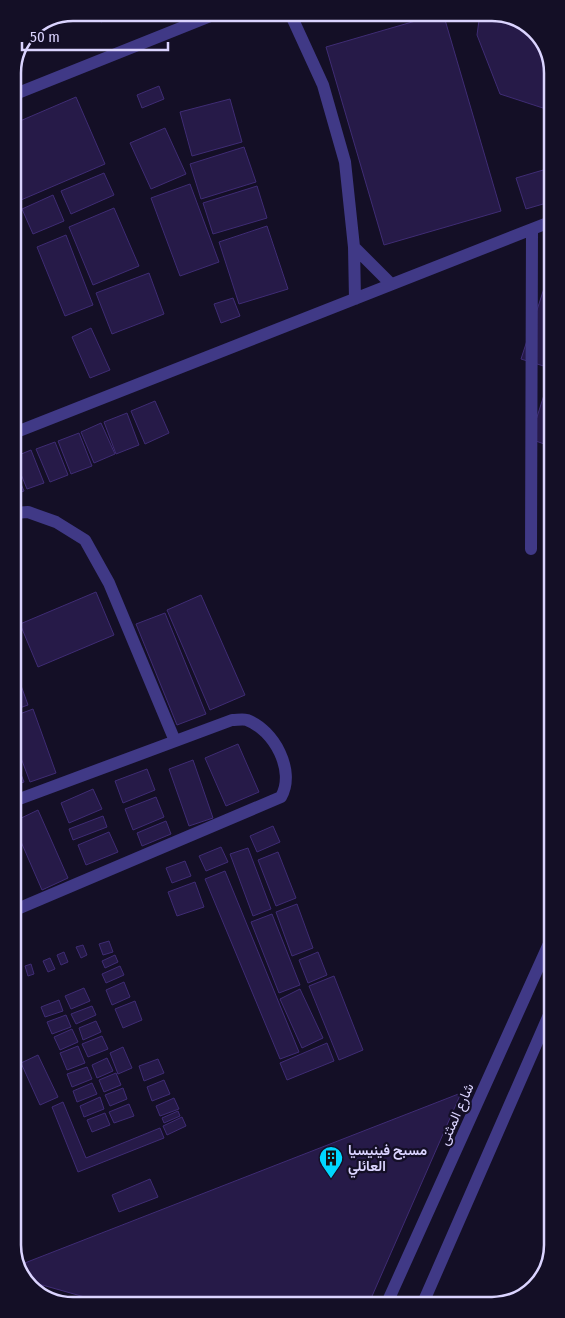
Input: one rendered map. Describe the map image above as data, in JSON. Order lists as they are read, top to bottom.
{
  "streets": {
    "street": ["شارع المثنى"]
  },
  "places": {
    "building": ["مسبح فينيسيا العائلي"]
  },
  "scale_bar": "50 m"
}
